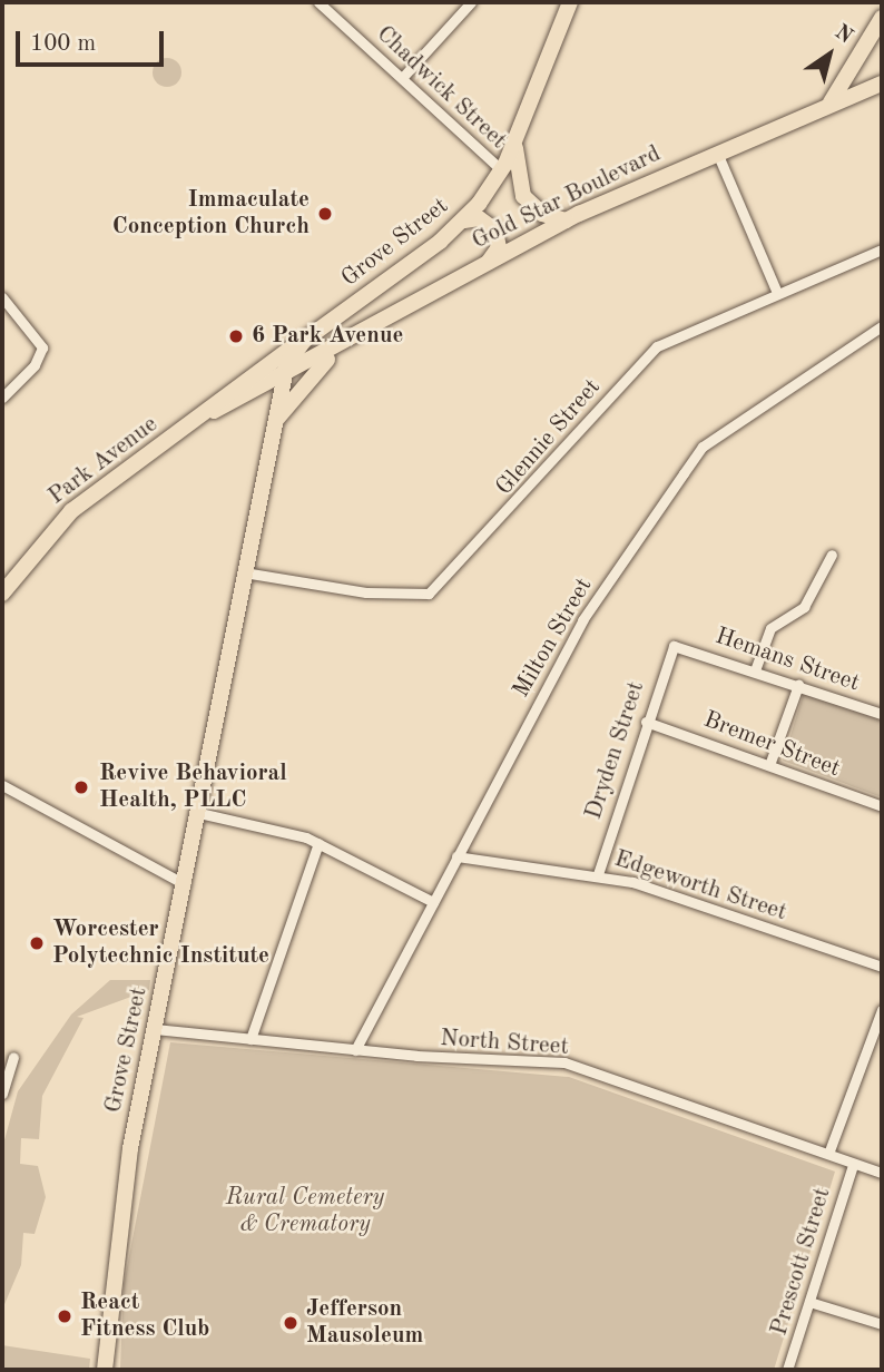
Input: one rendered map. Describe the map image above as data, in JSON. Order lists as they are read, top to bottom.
{
  "streets": {
    "main road": ["Gold Star Boulevard", "Grove Street", "Park Avenue"],
    "street": [
      "Chadwick Street",
      "Glennie Street",
      "Milton Street",
      "Hemans Street",
      "Bremer Street",
      "Dryden Street",
      "Edgeworth Street",
      "North Street",
      "Prescott Street"
    ]
  },
  "crossings": [
    ["Chadwick Street", "Grove Street"],
    ["Gold Star Boulevard", "Grove Street"],
    ["Gold Star Boulevard", "Park Avenue"],
    ["Grove Street", "Glennie Street"],
    ["Grove Street", "Park Avenue"],
    ["Grove Street", "North Street"],
    ["Milton Street", "Edgeworth Street"],
    ["Milton Street", "North Street"],
    ["Hemans Street", "Dryden Street"],
    ["Bremer Street", "Dryden Street"],
    ["Dryden Street", "Edgeworth Street"],
    ["North Street", "Prescott Street"]
  ],
  "parks": ["Rural Cemetery & Crematory"],
  "places": [
    "Immaculate Conception Church",
    "6 Park Avenue",
    "Revive Behavioral Health, PLLC",
    "Worcester Polytechnic Institute",
    "React Fitness Club",
    "Jefferson Mausoleum"
  ],
  "scale_bar": "100 m",
  "north": "top right"
}
